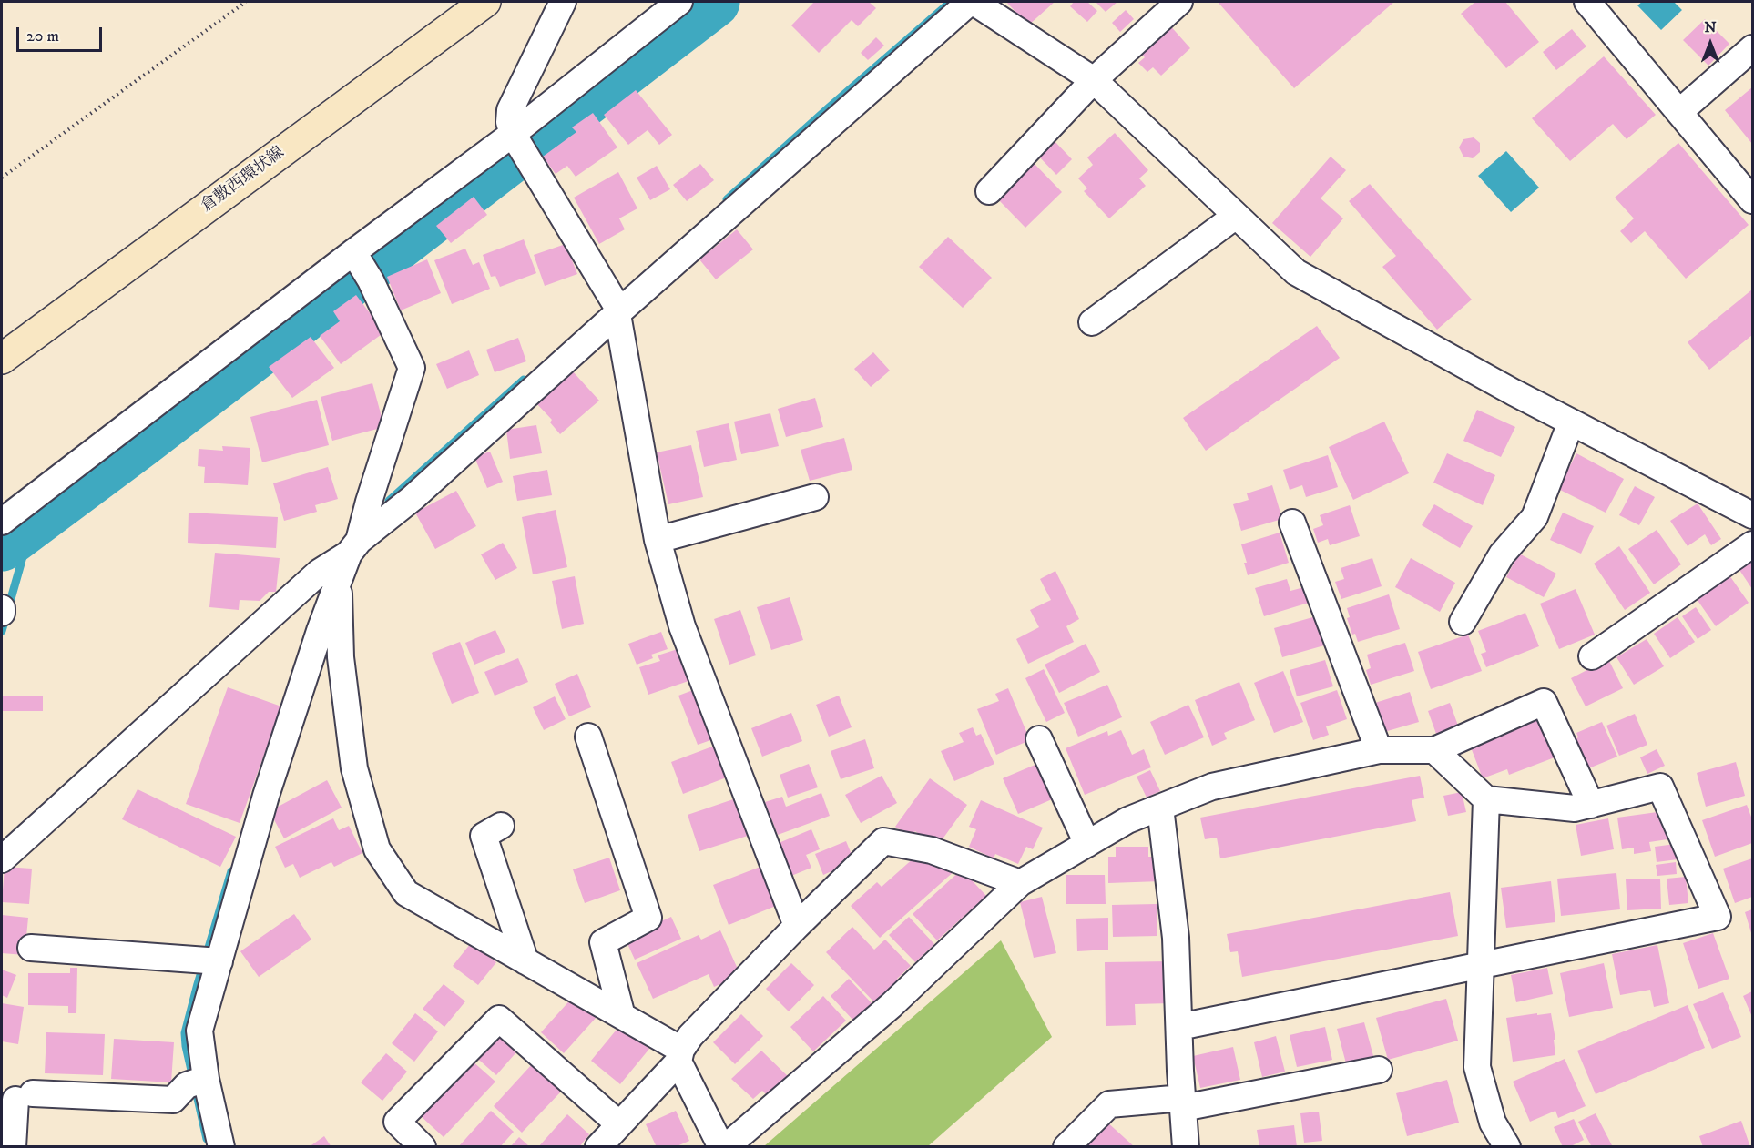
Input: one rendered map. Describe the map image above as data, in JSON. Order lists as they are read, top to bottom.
{
  "streets": {
    "main road": ["倉敷西環状線"]
  },
  "scale_bar": "20 m",
  "north": "top"
}
